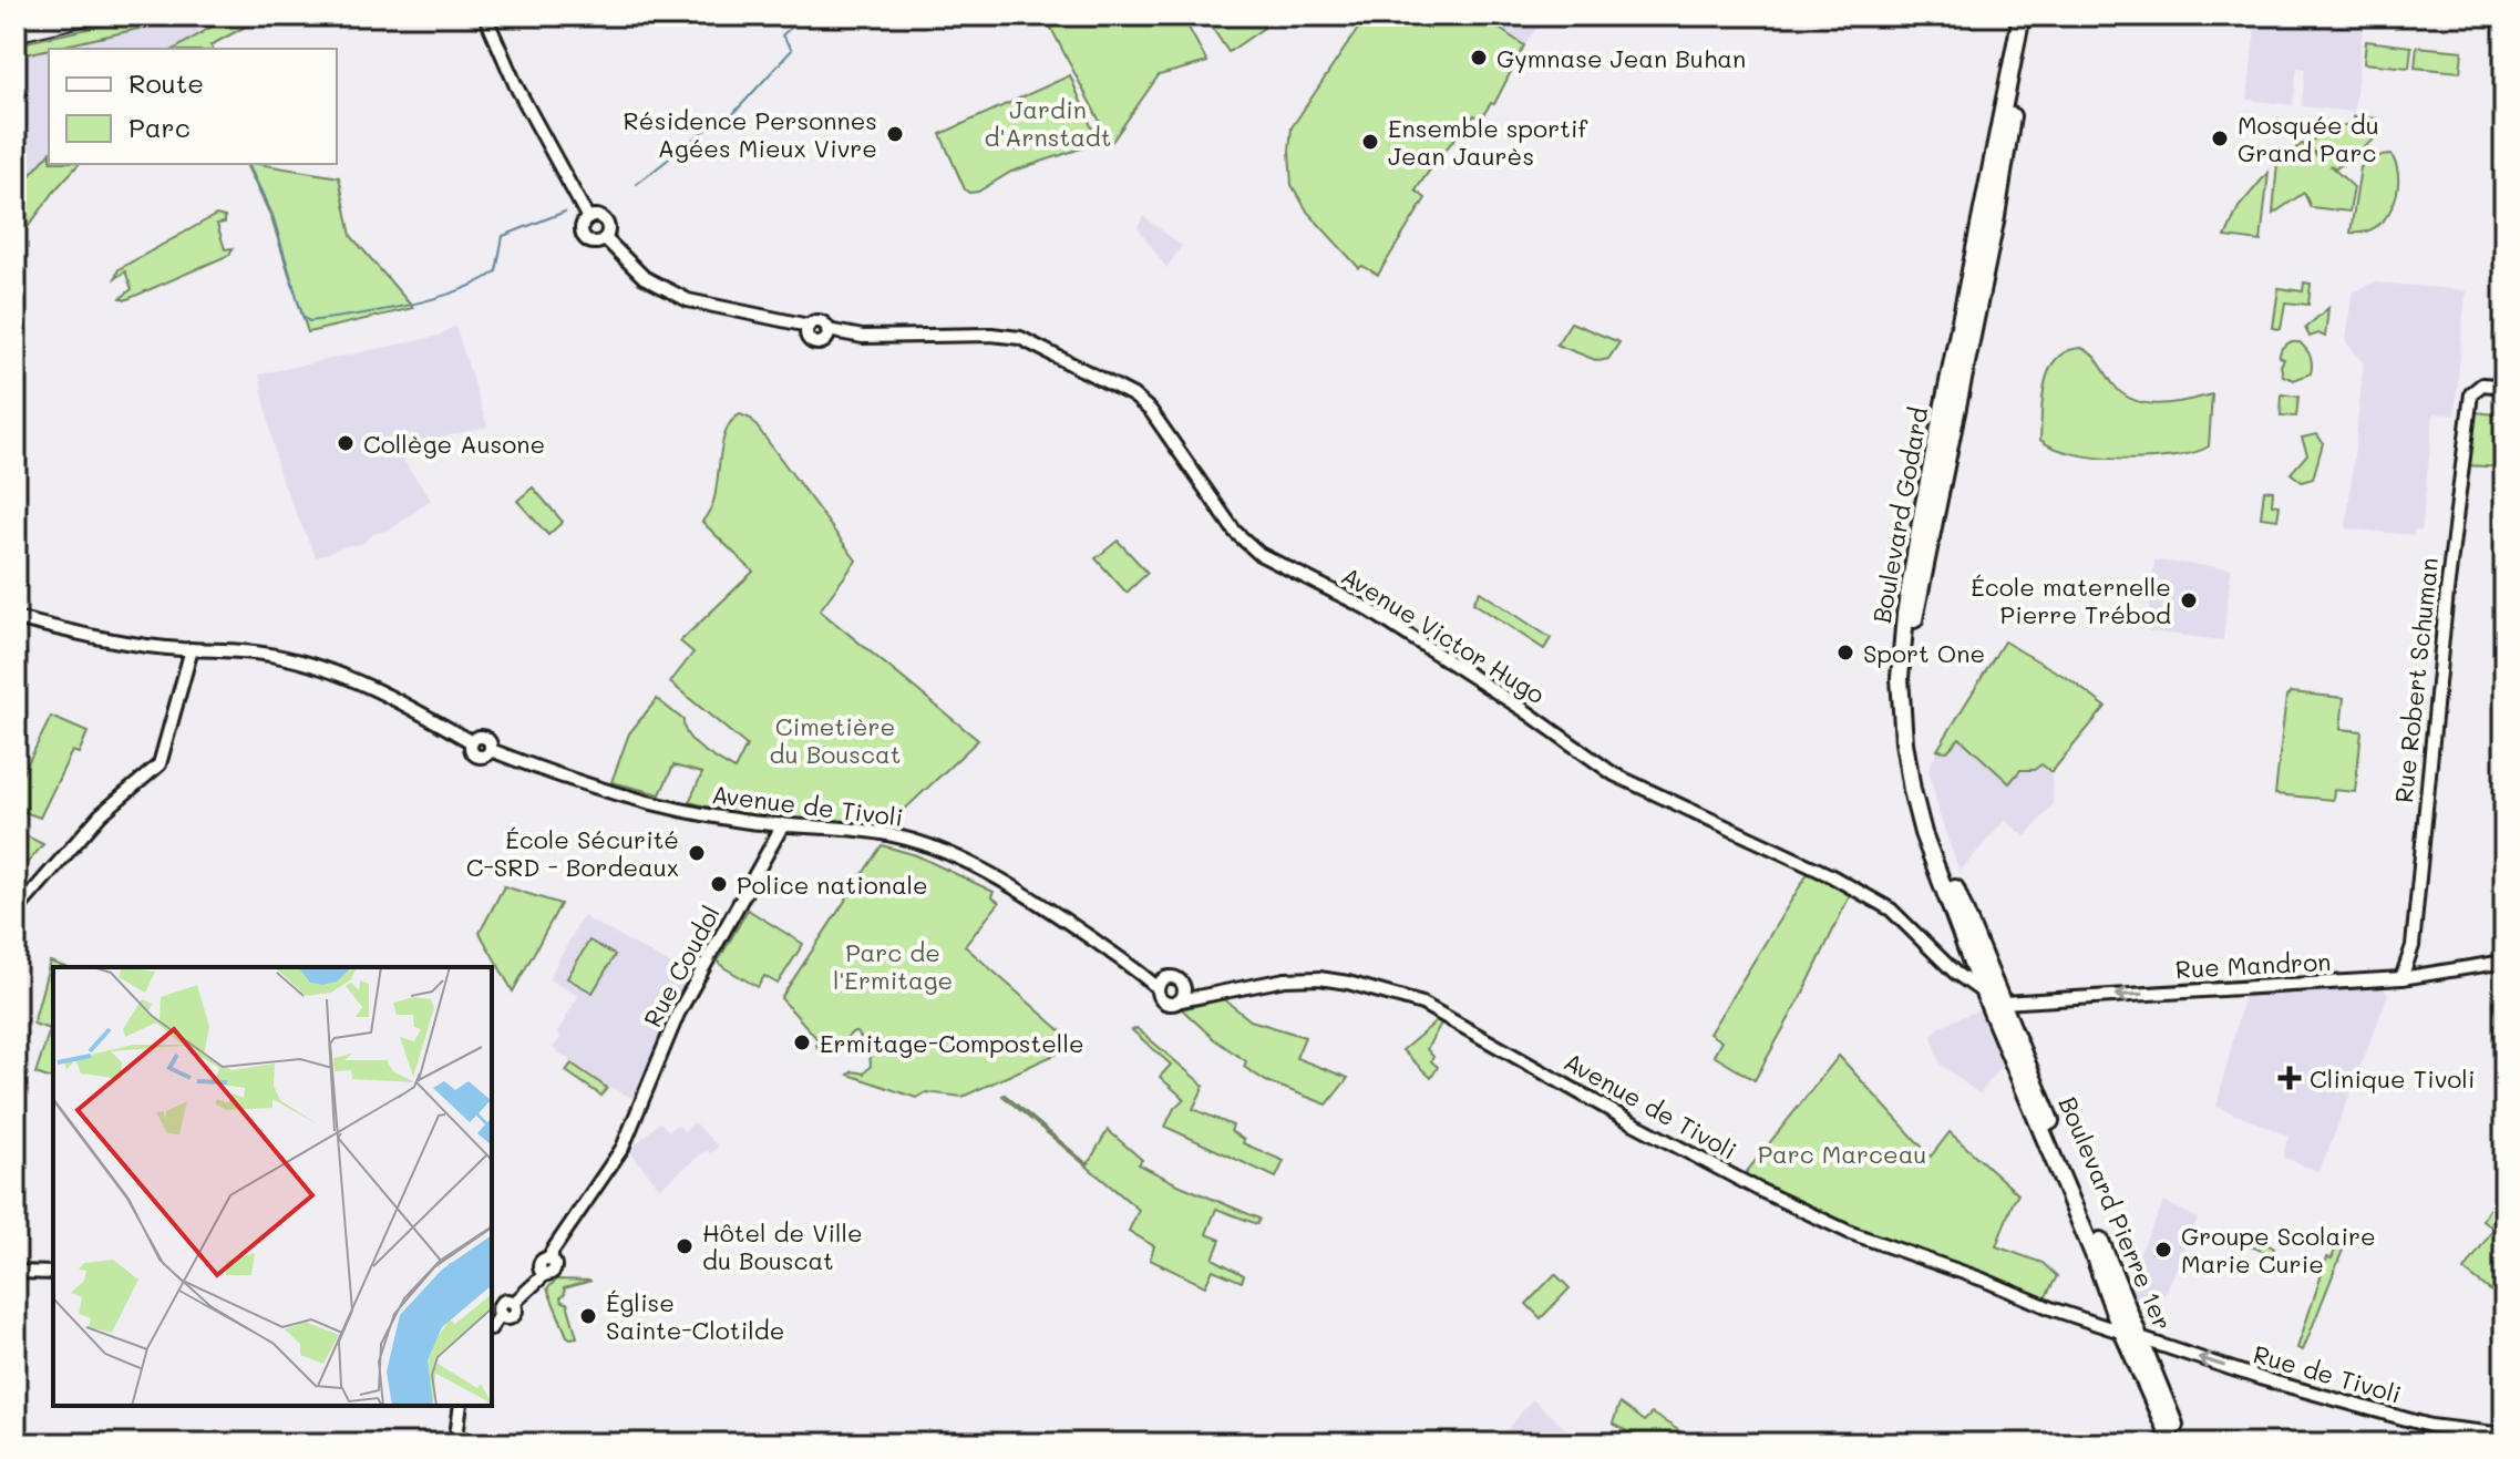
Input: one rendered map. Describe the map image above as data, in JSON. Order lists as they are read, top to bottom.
{
  "streets": {
    "main road": ["Boulevard Godard", "Boulevard Pierre 1er"],
    "street": [
      "Avenue Victor Hugo",
      "Rue Robert Schuman",
      "Avenue de Tivoli",
      "Rue Mandron",
      "Rue Coudol",
      "Rue de Tivoli"
    ]
  },
  "crossings": [
    ["Boulevard Godard", "Avenue Victor Hugo"],
    ["Boulevard Godard", "Rue Mandron"],
    ["Boulevard Godard", "Boulevard Pierre 1er"],
    ["Avenue Victor Hugo", "Rue Mandron"],
    ["Avenue Victor Hugo", "Boulevard Pierre 1er"],
    ["Rue Robert Schuman", "Rue Mandron"],
    ["Avenue de Tivoli", "Rue Coudol"],
    ["Avenue de Tivoli", "Boulevard Pierre 1er"],
    ["Rue Mandron", "Boulevard Pierre 1er"],
    ["Boulevard Pierre 1er", "Rue de Tivoli"]
  ],
  "one_way": ["Rue Mandron", "Rue de Tivoli"],
  "parks": [
    "Jardin d'Arnstadt",
    "Cimetière du Bouscat",
    "Parc de l'Ermitage",
    "Parc Marceau"
  ],
  "places": {
    "other": [
      "Gymnase Jean Buhan",
      "Résidence Personnes Agées Mieux Vivre",
      "Mosquée du Grand Parc",
      "Ensemble sportif Jean Jaurès",
      "Collège Ausone",
      "École maternelle Pierre Trébod",
      "Sport One",
      "École Sécurité C-SRD - Bordeaux",
      "Police nationale",
      "Ermitage-Compostelle",
      "Hôtel de Ville du Bouscat",
      "Groupe Scolaire Marie Curie",
      "Église Sainte-Clotilde"
    ],
    "health": ["Clinique Tivoli"]
  },
  "legend": ["Route", "Parc"]
}
